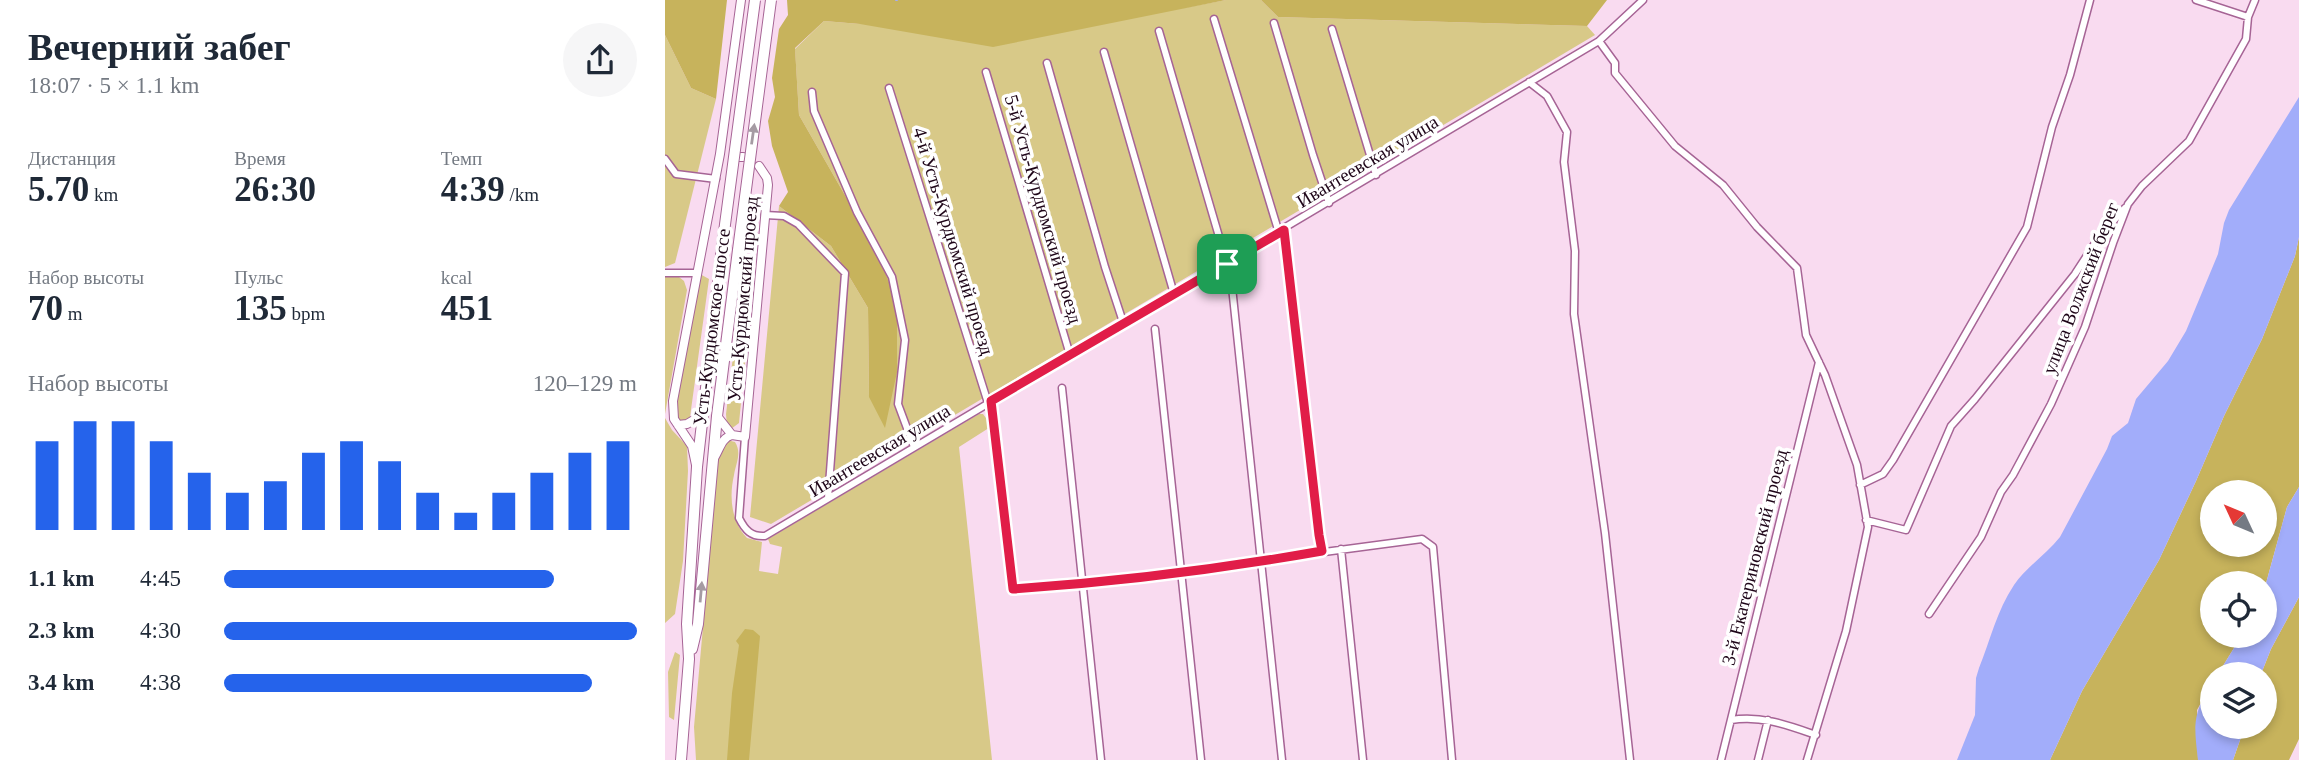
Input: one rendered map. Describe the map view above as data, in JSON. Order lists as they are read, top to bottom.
{
  "streets": {
    "main road": ["Усть-Курдюмское шоссе"],
    "street": [
      "Ивантеевская улица",
      "5-й Усть-Курдюмский проезд",
      "4-й Усть-Курдюмский проезд",
      "улица Волжский берег",
      "Усть-Курдюмский проезд",
      "3-й Екатериновский проезд"
    ]
  },
  "crossings": [
    ["Ивантеевская улица", "5-й Усть-Курдюмский проезд"],
    ["Ивантеевская улица", "4-й Усть-Курдюмский проезд"],
    ["Ивантеевская улица", "Усть-Курдюмский проезд"]
  ],
  "north": "top left",
  "page": {
    "heading": ["Вечерний забег", "18:07 · 5 × 1.1 km"],
    "stats": [
      ["Дистанция", "5.70 km"],
      ["Время", "26:30"],
      ["Темп", "4:39 /km"],
      ["Набор высоты", "70 m"],
      ["Пульс", "135 bpm"],
      ["kcal", "451"]
    ],
    "chart": ["Набор высоты", "120–129 m"],
    "list": [
      {
        "name": "1.1 km",
        "note": "4:45"
      },
      {
        "name": "2.3 km",
        "note": "4:30"
      },
      {
        "name": "3.4 km",
        "note": "4:38"
      }
    ]
  }
}
